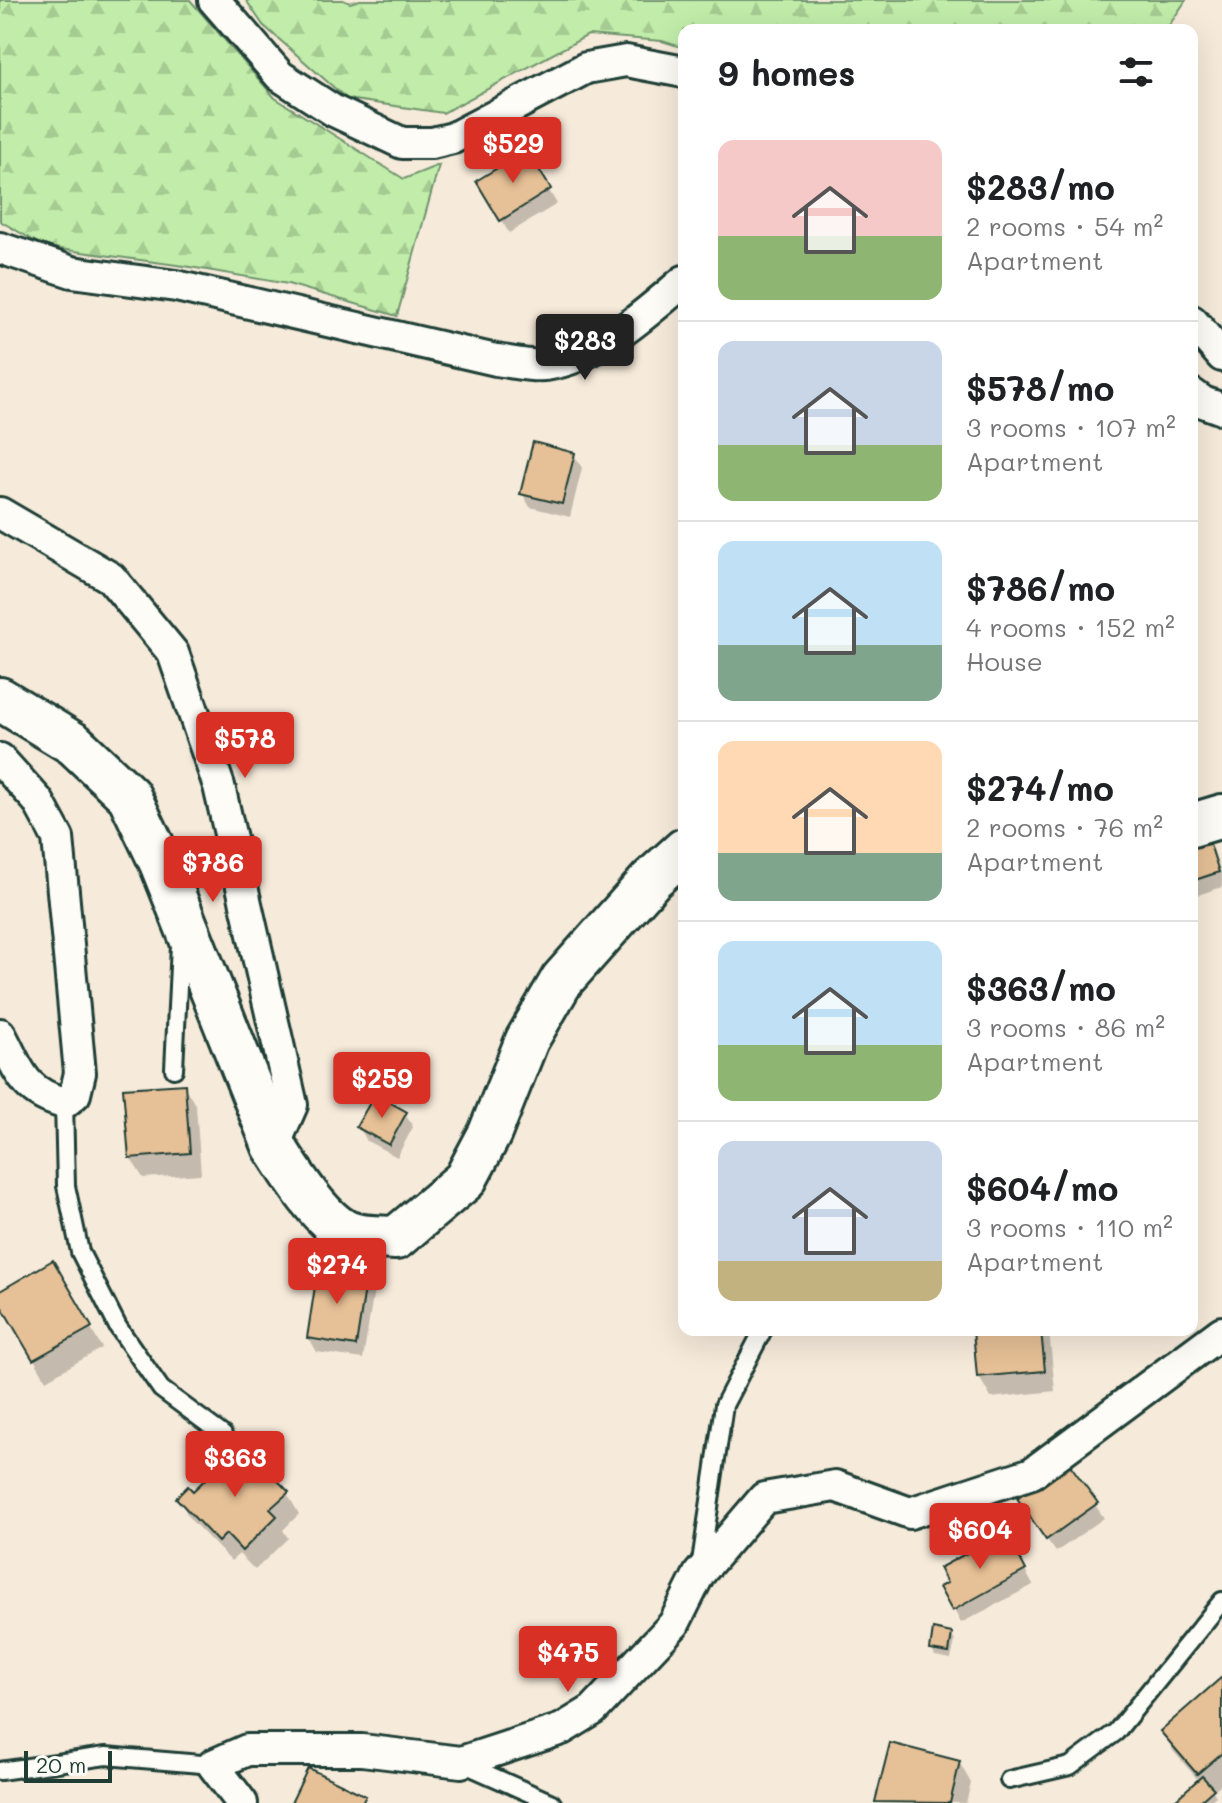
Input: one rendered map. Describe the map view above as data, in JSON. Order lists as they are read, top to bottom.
{
  "scale_bar": "20 m",
  "page": {
    "heading": "9 homes",
    "price": [
      "$529",
      "$283",
      "$578",
      "$786",
      "$259",
      "$274",
      "$363",
      "$604",
      "$475"
    ],
    "list": [
      {
        "name": "$283/mo",
        "note": "2 rooms · 54 m² · Apartment"
      },
      {
        "name": "$578/mo",
        "note": "3 rooms · 107 m² · Apartment"
      },
      {
        "name": "$786/mo",
        "note": "4 rooms · 152 m² · House"
      },
      {
        "name": "$274/mo",
        "note": "2 rooms · 76 m² · Apartment"
      },
      {
        "name": "$363/mo",
        "note": "3 rooms · 86 m² · Apartment"
      },
      {
        "name": "$604/mo",
        "note": "3 rooms · 110 m² · Apartment"
      }
    ],
    "scale": "20 m"
  }
}
